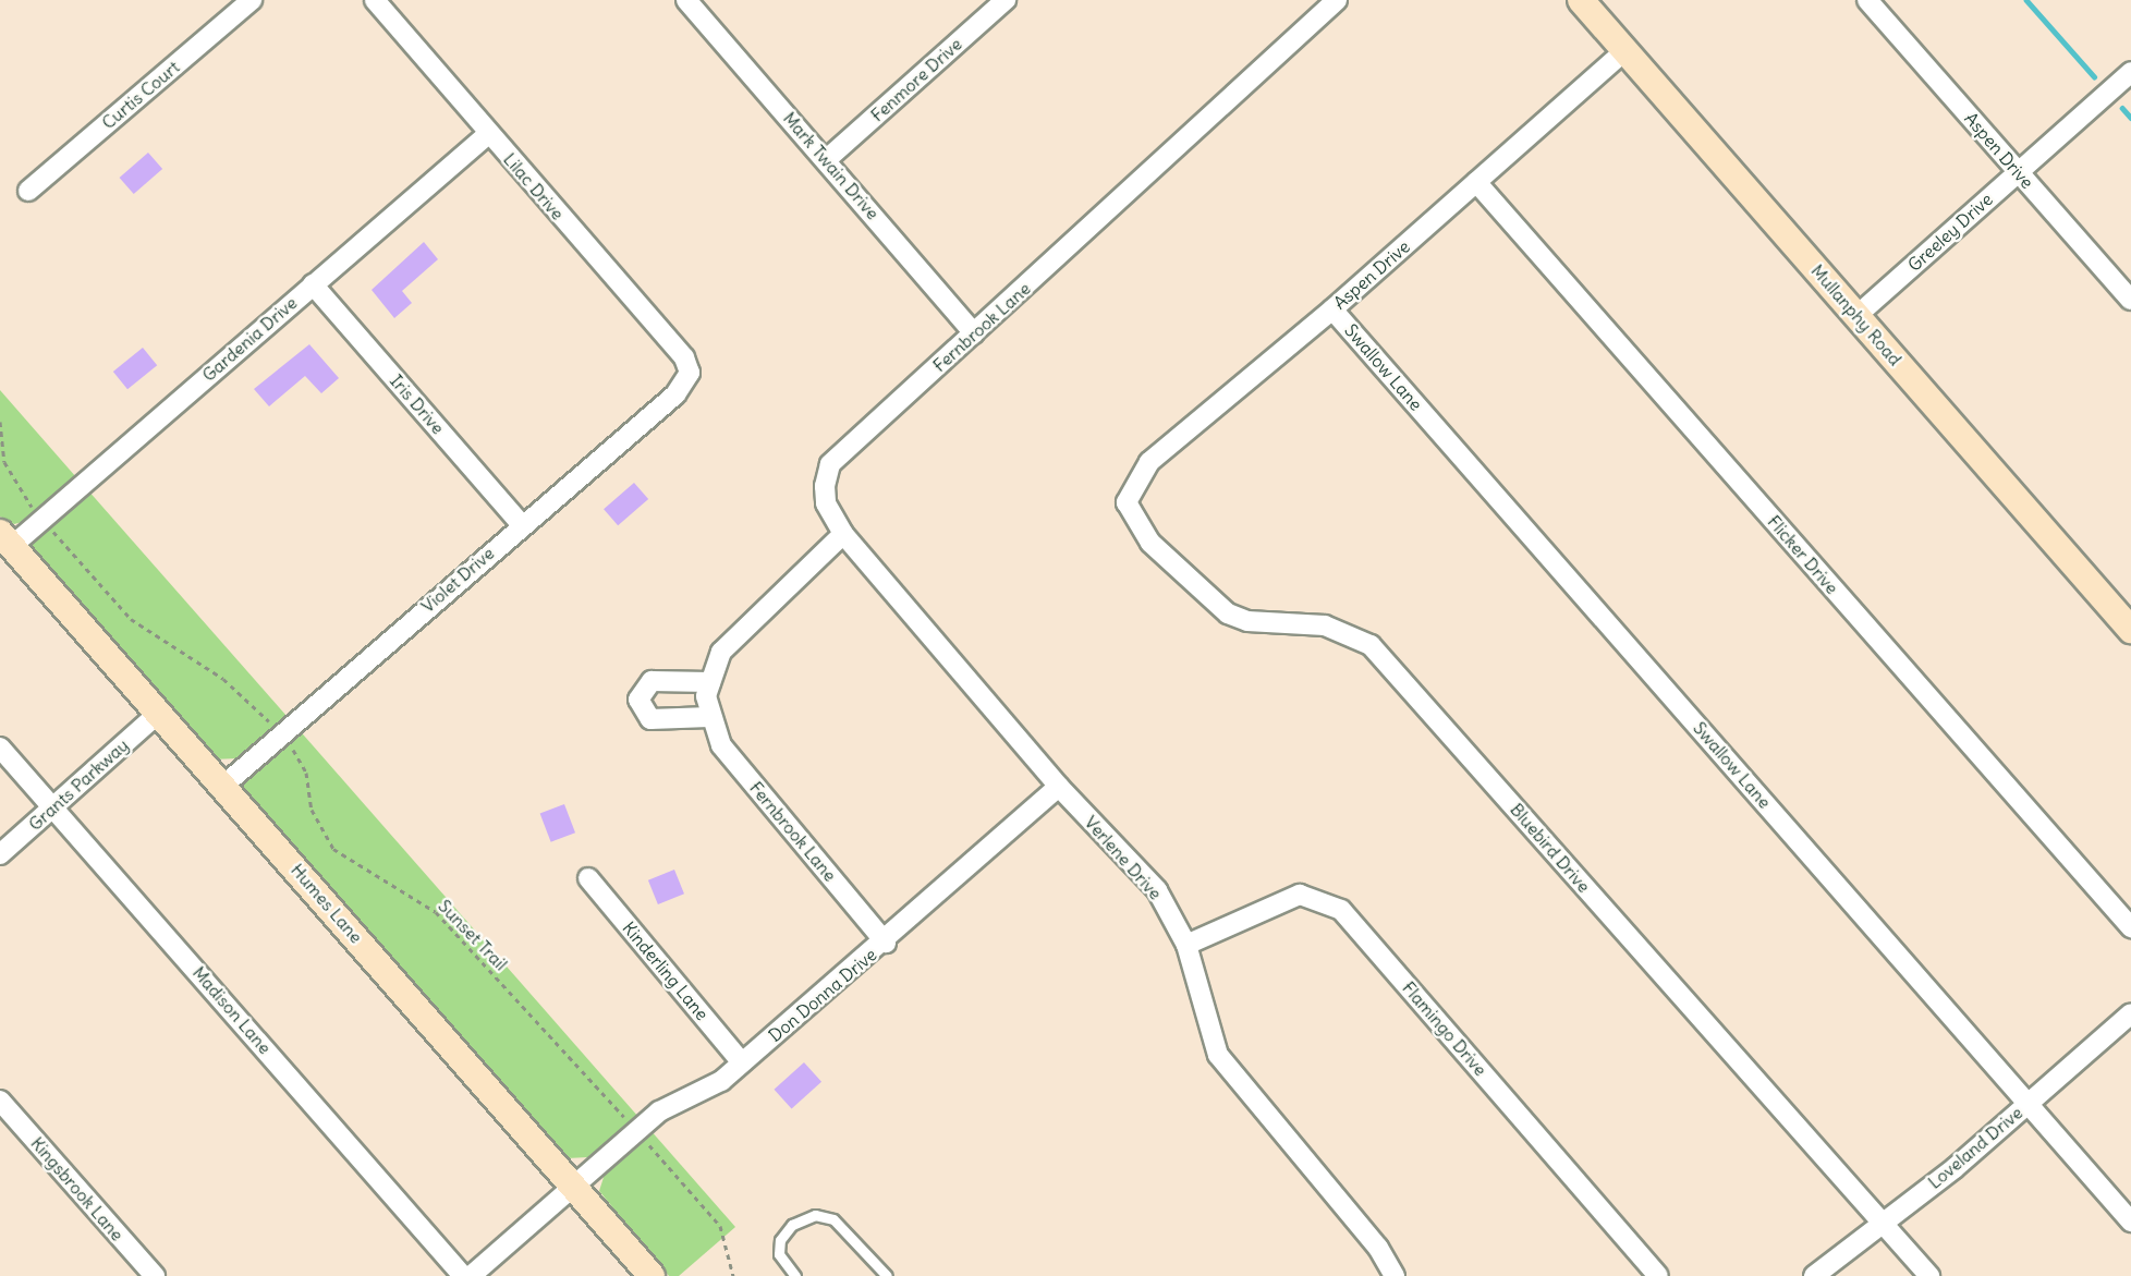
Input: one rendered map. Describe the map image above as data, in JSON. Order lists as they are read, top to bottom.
{
  "streets": {
    "street": [
      "Fenmore Drive",
      "Curtis Court",
      "Aspen Drive",
      "Mark Twain Drive",
      "Lilac Drive",
      "Greeley Drive",
      "Mullanphy Road",
      "Fernbrook Lane",
      "Gardenia Drive",
      "Swallow Lane",
      "Iris Drive",
      "Flicker Drive",
      "Violet Drive",
      "Grants Parkway",
      "Bluebird Drive",
      "Verlene Drive",
      "Humes Lane",
      "Kinderling Lane",
      "Don Donna Drive",
      "Madison Lane",
      "Flamingo Drive",
      "Loveland Drive",
      "Kingsbrook Lane"
    ],
    "path": ["Sunset Trail"]
  },
  "crossings": [
    ["Fenmore Drive", "Mark Twain Drive"],
    ["Aspen Drive", "Greeley Drive"],
    ["Aspen Drive", "Mullanphy Road"],
    ["Aspen Drive", "Swallow Lane"],
    ["Aspen Drive", "Flicker Drive"],
    ["Aspen Drive", "Bluebird Drive"],
    ["Mark Twain Drive", "Fernbrook Lane"],
    ["Lilac Drive", "Gardenia Drive"],
    ["Lilac Drive", "Violet Drive"],
    ["Greeley Drive", "Mullanphy Road"],
    ["Fernbrook Lane", "Verlene Drive"],
    ["Fernbrook Lane", "Don Donna Drive"],
    ["Gardenia Drive", "Iris Drive"],
    ["Gardenia Drive", "Humes Lane"],
    ["Swallow Lane", "Loveland Drive"],
    ["Iris Drive", "Violet Drive"],
    ["Violet Drive", "Humes Lane"],
    ["Grants Parkway", "Humes Lane"],
    ["Grants Parkway", "Madison Lane"],
    ["Bluebird Drive", "Loveland Drive"],
    ["Verlene Drive", "Don Donna Drive"],
    ["Verlene Drive", "Flamingo Drive"],
    ["Humes Lane", "Don Donna Drive"],
    ["Kinderling Lane", "Don Donna Drive"]
  ]
}
